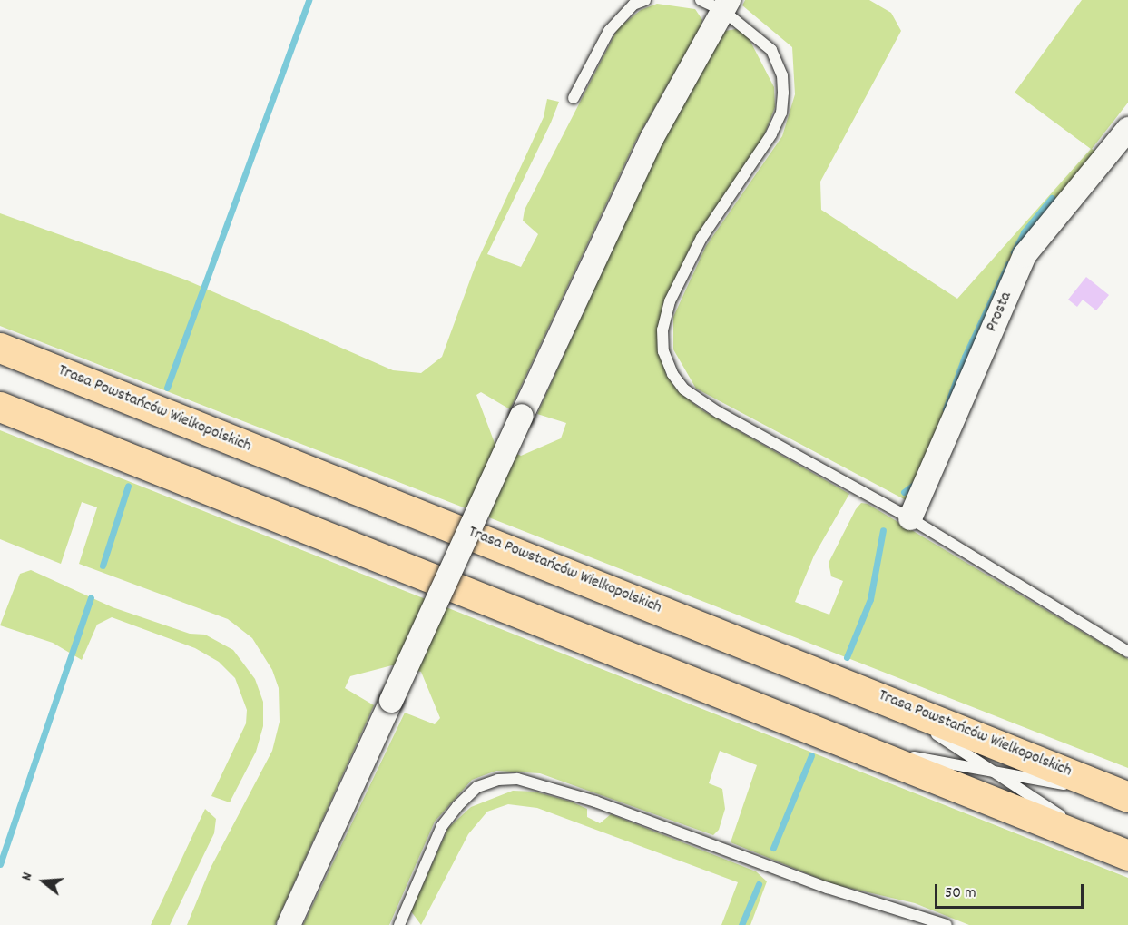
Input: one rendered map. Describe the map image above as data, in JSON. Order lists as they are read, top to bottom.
{
  "streets": {
    "highway": ["Trasa Powstańców Wielkopolskich"],
    "street": ["Prosta"]
  },
  "scale_bar": "50 m",
  "north": "left"
}
